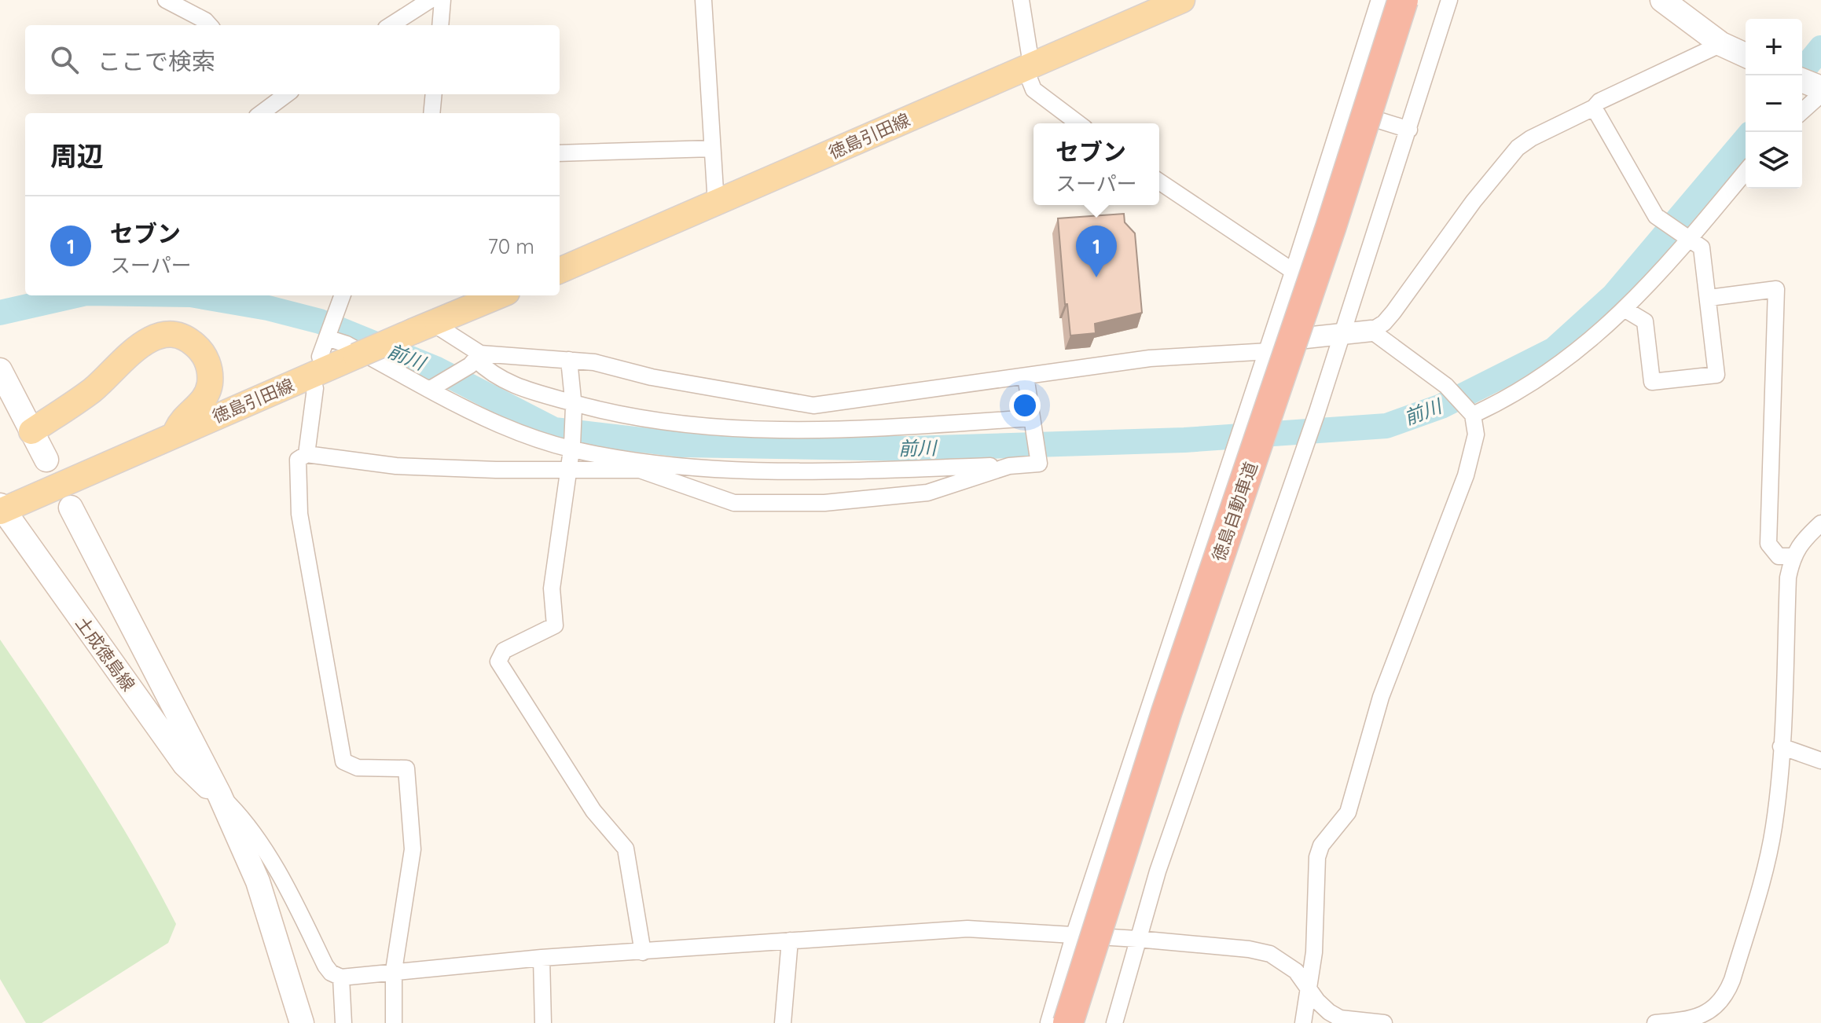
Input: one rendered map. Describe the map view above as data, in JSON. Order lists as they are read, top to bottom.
{
  "streets": {
    "highway": ["徳島自動車道"],
    "main road": ["徳島引田線", "土成徳島線"]
  },
  "crossings": [
    ["徳島引田線", "土成徳島線"]
  ],
  "water": ["前川"],
  "page": {
    "map_buttons": ["+", "−"],
    "search": "ここで検索",
    "heading": "周辺",
    "popup": ["セブン", "スーパー"],
    "list": [
      {
        "mark": "1",
        "name": "セブン",
        "note": "スーパー",
        "value": "70 m"
      }
    ],
    "pins": "1"
  }
}
